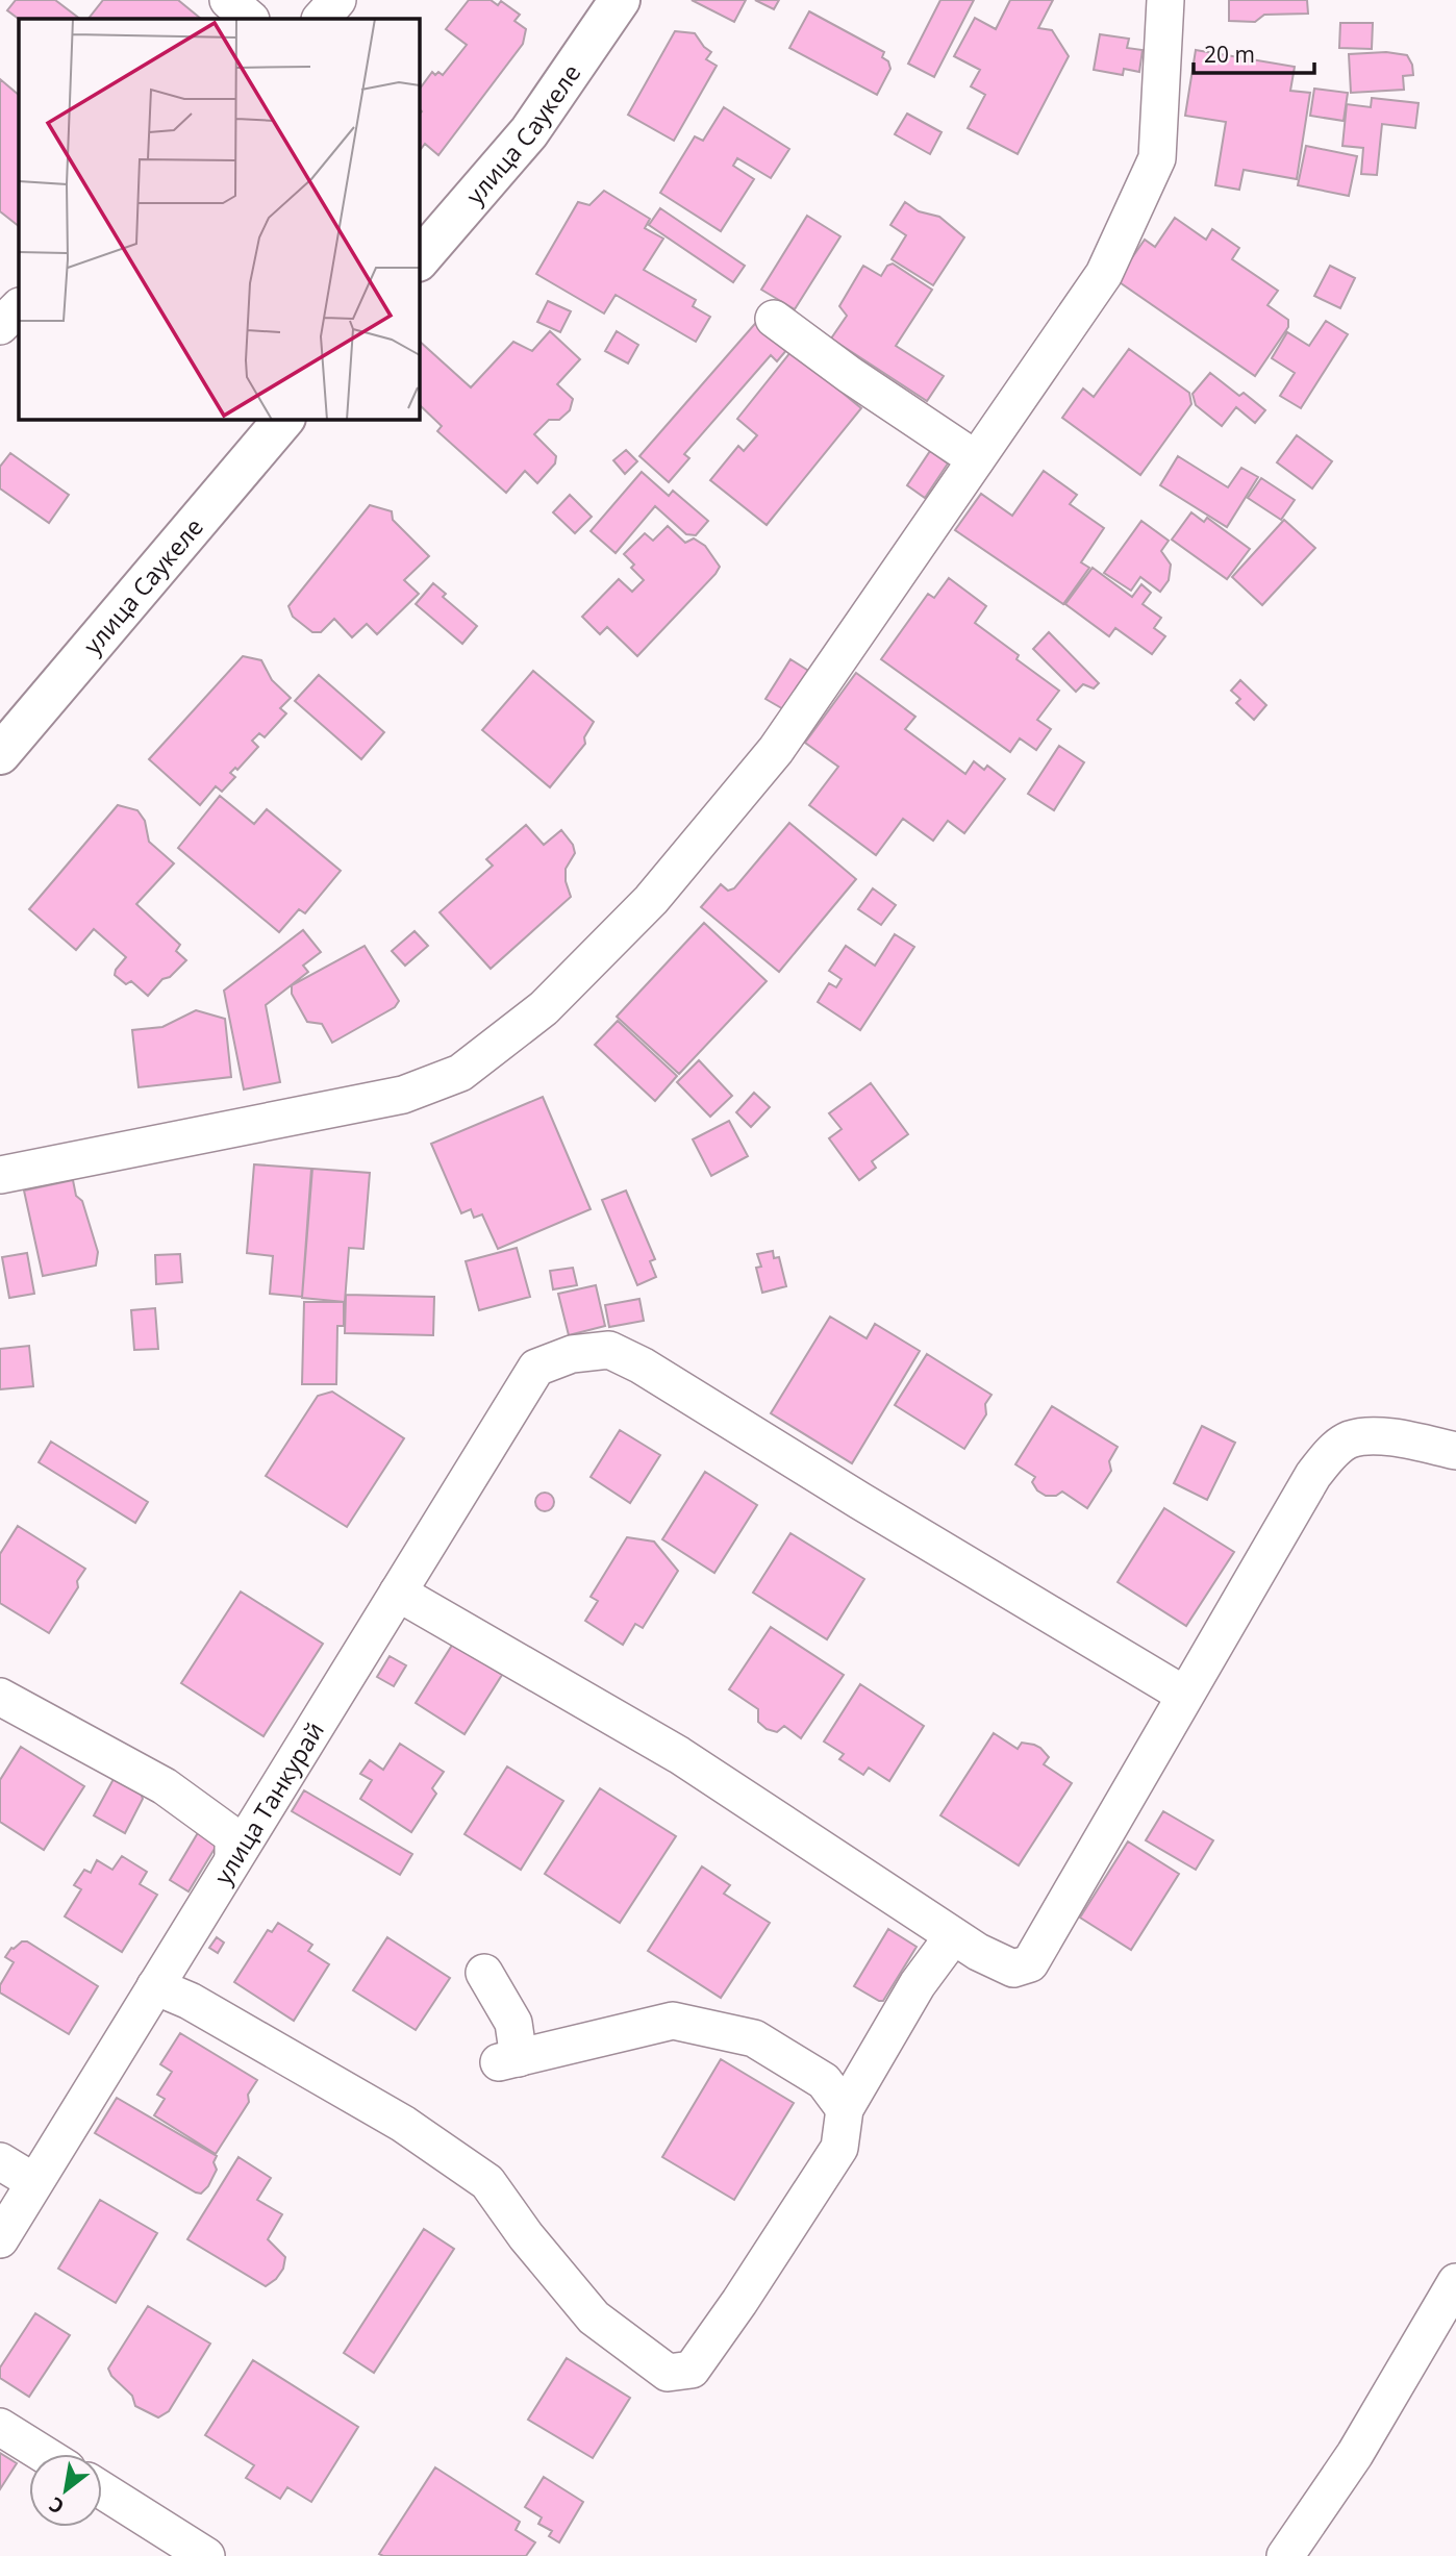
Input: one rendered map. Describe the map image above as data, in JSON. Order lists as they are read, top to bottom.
{
  "streets": {
    "street": ["улица Саукеле", "улица Танкурай"]
  },
  "scale_bar": "20 m",
  "north": "bottom left"
}
